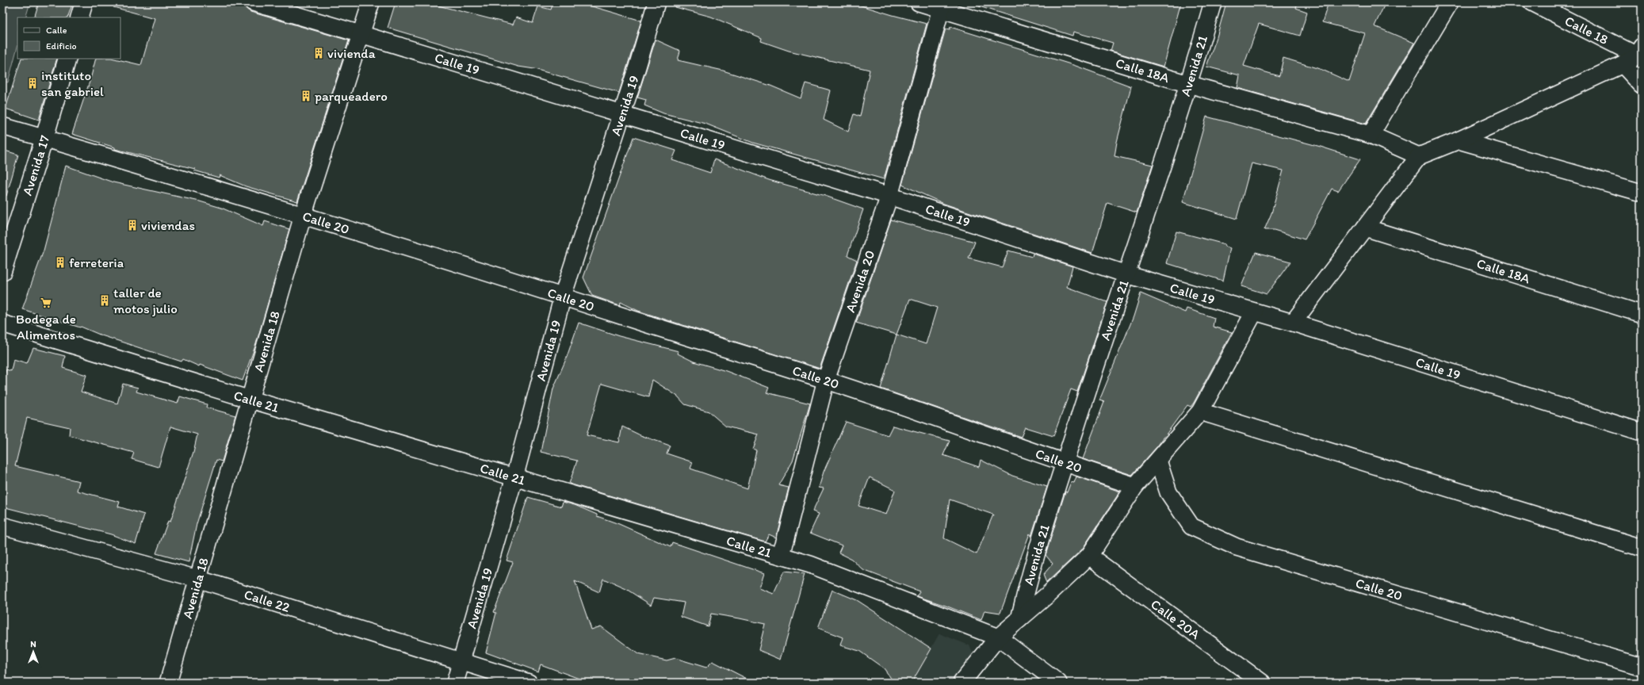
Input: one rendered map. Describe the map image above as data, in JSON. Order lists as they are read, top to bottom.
{
  "streets": {
    "street": [
      "Calle 18",
      "Calle 19",
      "Avenida 21",
      "Calle 18A",
      "Avenida 19",
      "Avenida 17",
      "Calle 20",
      "Avenida 20",
      "Avenida 18",
      "Calle 21",
      "Calle 22",
      "Calle 20A"
    ]
  },
  "crossings": [
    ["Calle 19", "Avenida 21"],
    ["Calle 19", "Avenida 19"],
    ["Calle 19", "Avenida 20"],
    ["Calle 19", "Avenida 18"],
    ["Avenida 21", "Calle 18A"],
    ["Avenida 21", "Calle 20"],
    ["Calle 18A", "Avenida 20"],
    ["Avenida 19", "Calle 20"],
    ["Avenida 19", "Calle 21"],
    ["Avenida 19", "Calle 22"],
    ["Avenida 17", "Calle 20"],
    ["Calle 20", "Avenida 20"],
    ["Calle 20", "Avenida 18"],
    ["Avenida 20", "Calle 21"],
    ["Avenida 18", "Calle 21"],
    ["Avenida 18", "Calle 22"]
  ],
  "places": {
    "building": [
      "vivienda",
      "instituto san gabriel",
      "parqueadero",
      "viviendas",
      "ferreteria",
      "taller de motos julio"
    ],
    "supermarket": ["Bodega de Alimentos"]
  },
  "legend": ["Calle", "Edificio"],
  "north": "top"
}
